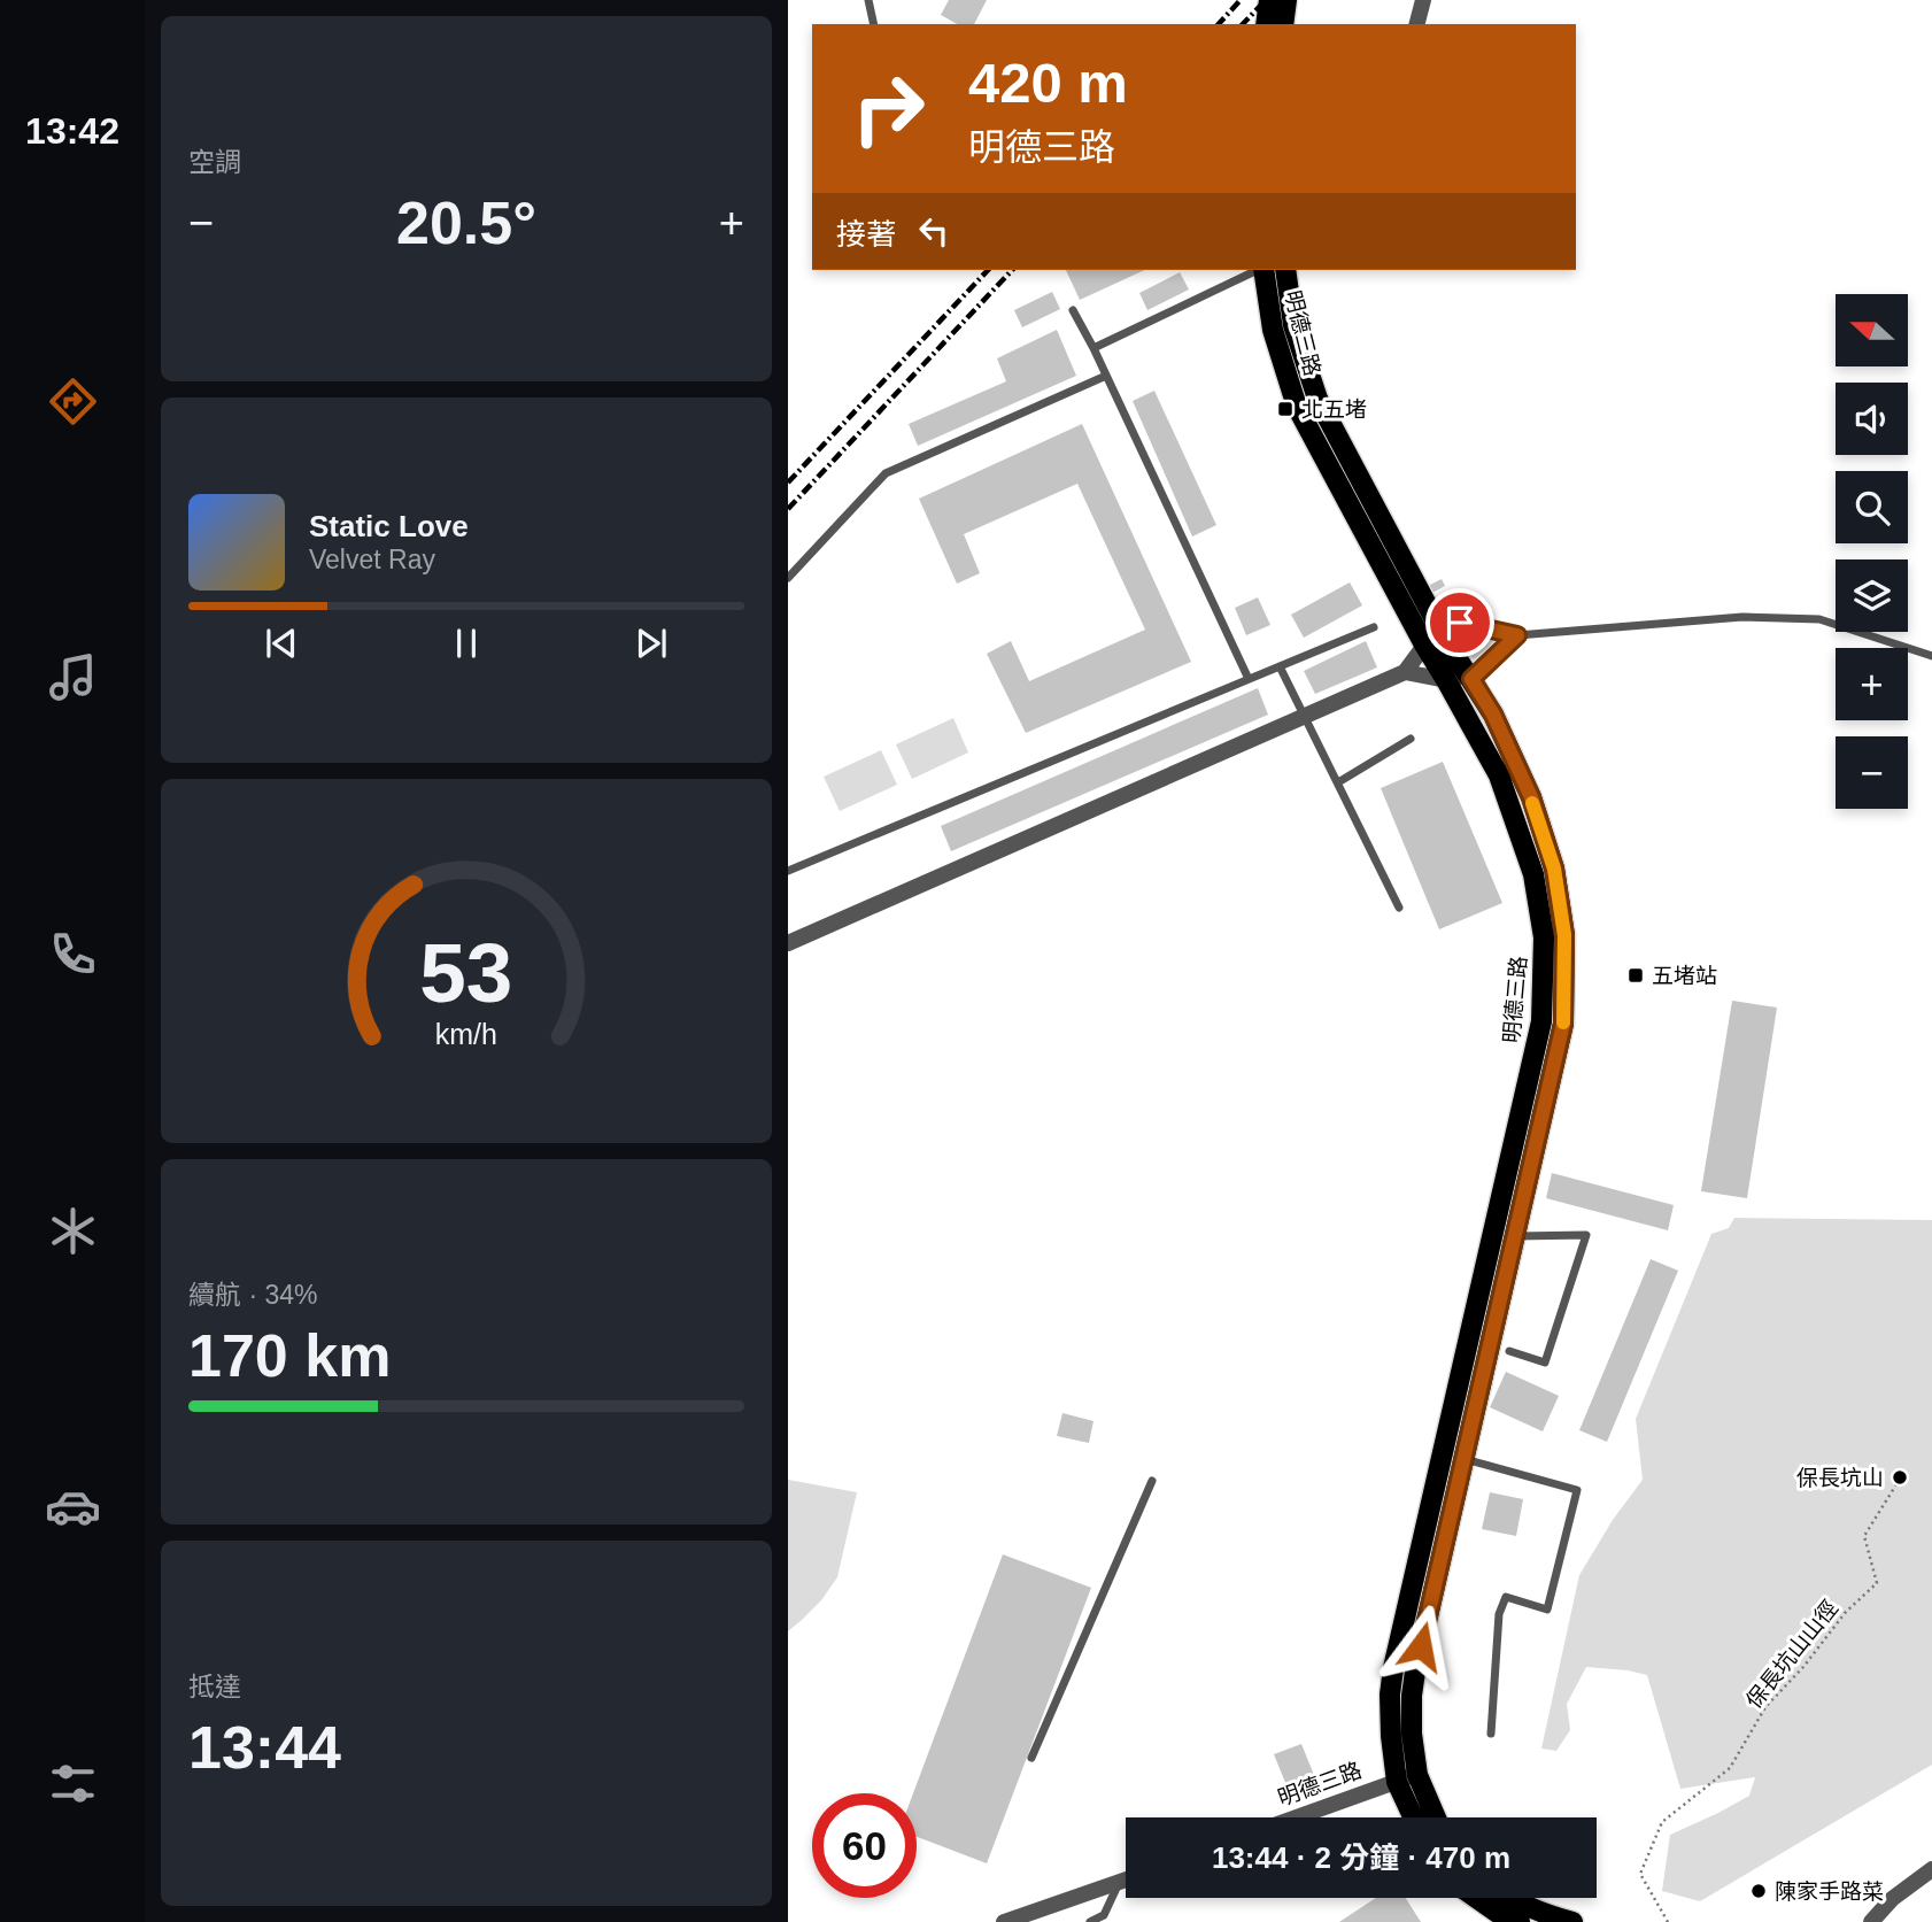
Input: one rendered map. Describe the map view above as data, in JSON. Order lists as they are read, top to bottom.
{
  "streets": {
    "main road": ["明德三路"],
    "path": ["保長坑山山徑"]
  },
  "places": {
    "transit": ["北五堵", "五堵站"],
    "other": ["保長坑山", "陳家手路菜"]
  },
  "north": "left",
  "page": {
    "tabs": "13:42",
    "tile": [
      "空調",
      ["續航 · 34%", "170 km"],
      ["抵達", "13:44"]
    ],
    "turn": ["420 m", "明德三路"],
    "heat": ["−", "20.5°", "+"],
    "then": "接著",
    "map_buttons": ["+", "−"],
    "song": ["Static Love", "Velvet Ray"],
    "limit": "60",
    "trip": "13:44 · 2 分鐘 · 470 m",
    "gauge": ["53", "km/h"]
  }
}
